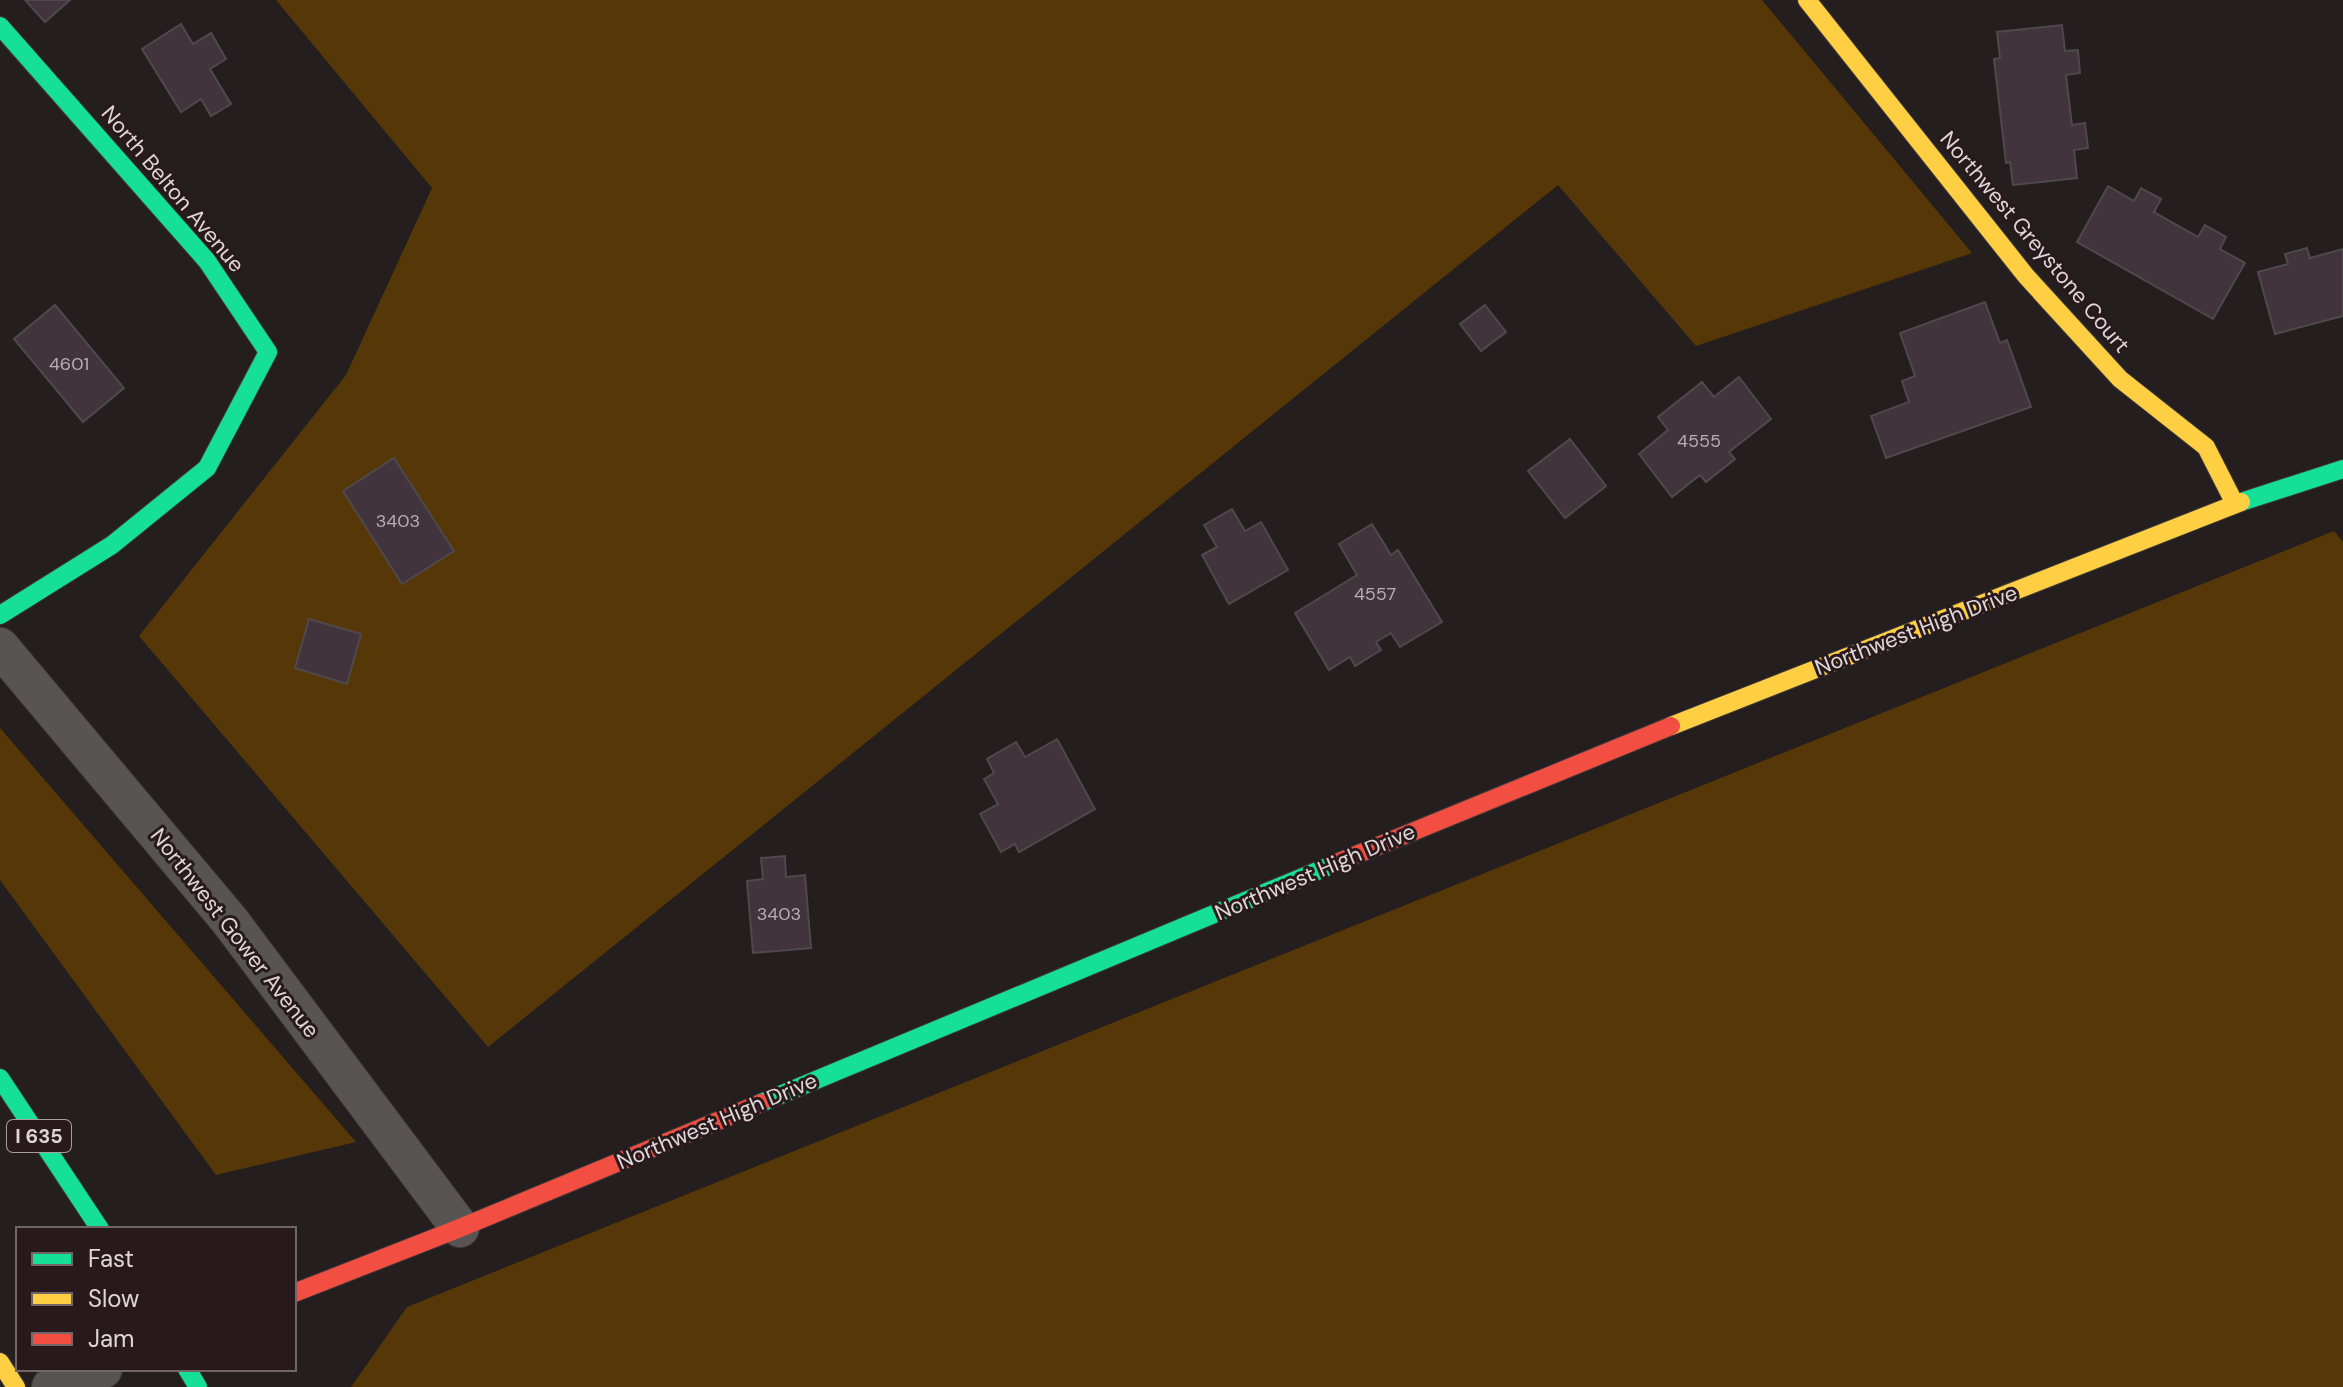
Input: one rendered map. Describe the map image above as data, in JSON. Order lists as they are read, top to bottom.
{
  "streets": {
    "main road": [
      "North Belton Avenue",
      "Northwest Greystone Court",
      "Northwest High Drive",
      "I 635"
    ],
    "street": ["Northwest Gower Avenue"]
  },
  "crossings": [
    ["Northwest Greystone Court", "Northwest High Drive"],
    ["Northwest High Drive", "Northwest Gower Avenue"]
  ],
  "house_numbers": [
    "4601",
    "4555",
    "3403",
    "4557",
    "3403"
  ],
  "legend": ["Fast", "Slow", "Jam"]
}
